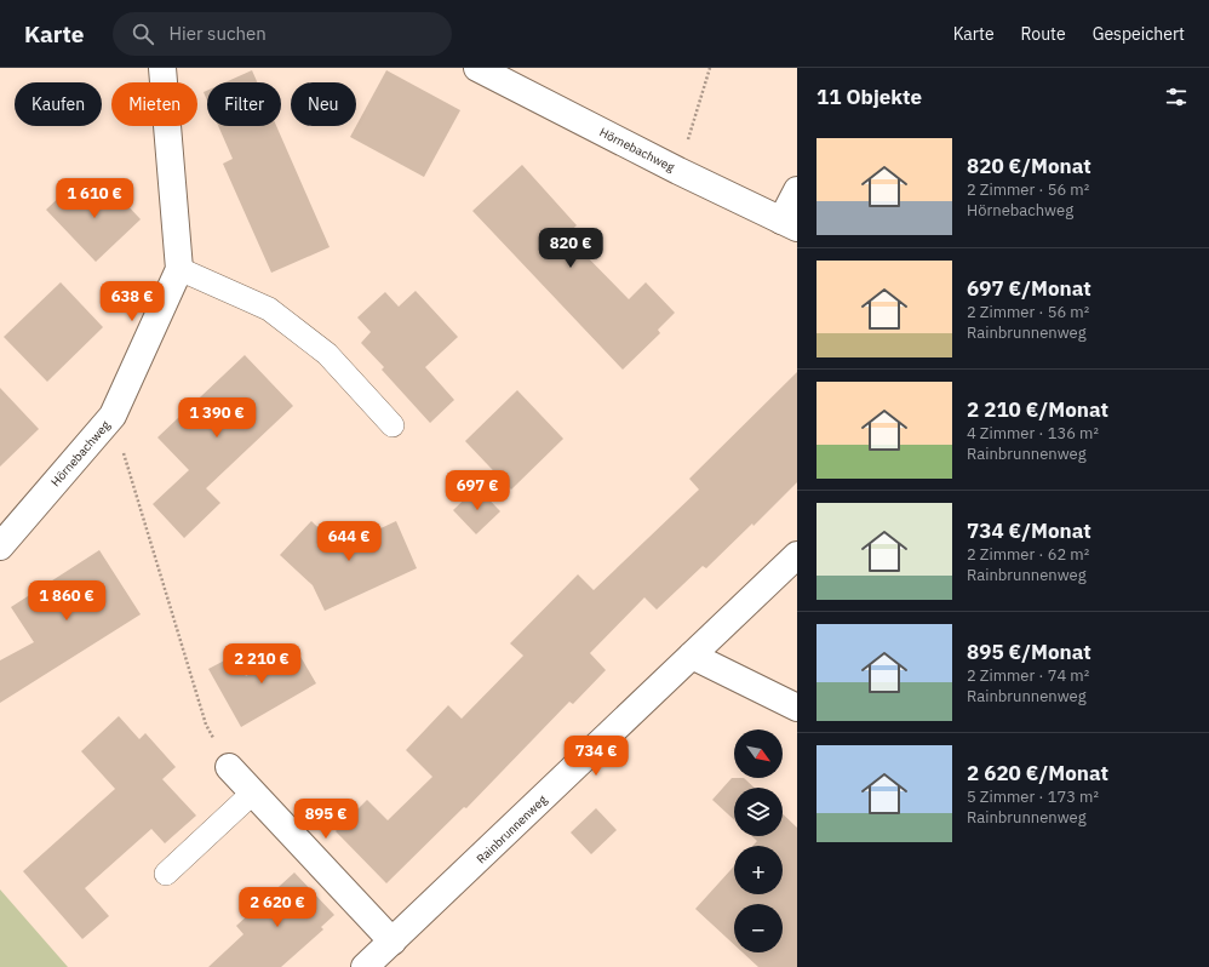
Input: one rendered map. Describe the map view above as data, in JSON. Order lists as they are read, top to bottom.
{
  "streets": {
    "street": ["Hörnebachweg", "Rainbrunnenweg"]
  },
  "north": "bottom right",
  "page": {
    "header": "Karte",
    "search": "Hier suchen",
    "nav": ["Karte", "Route", "Gespeichert"],
    "heading": "11 Objekte",
    "chip": [
      "Kaufen",
      "Mieten",
      "Filter",
      "Neu"
    ],
    "list": [
      {
        "name": "820 €/Monat",
        "note": "2 Zimmer · 56 m² · Hörnebachweg"
      },
      {
        "name": "697 €/Monat",
        "note": "2 Zimmer · 56 m² · Rainbrunnenweg"
      },
      {
        "name": "2 210 €/Monat",
        "note": "4 Zimmer · 136 m² · Rainbrunnenweg"
      },
      {
        "name": "734 €/Monat",
        "note": "2 Zimmer · 62 m² · Rainbrunnenweg"
      },
      {
        "name": "895 €/Monat",
        "note": "2 Zimmer · 74 m² · Rainbrunnenweg"
      },
      {
        "name": "2 620 €/Monat",
        "note": "5 Zimmer · 173 m² · Rainbrunnenweg"
      }
    ],
    "price": [
      "1 610 €",
      "820 €",
      "638 €",
      "1 390 €",
      "697 €",
      "644 €",
      "1 860 €",
      "2 210 €",
      "734 €",
      "895 €",
      "2 620 €"
    ],
    "map_buttons": ["+", "−"]
  }
}
